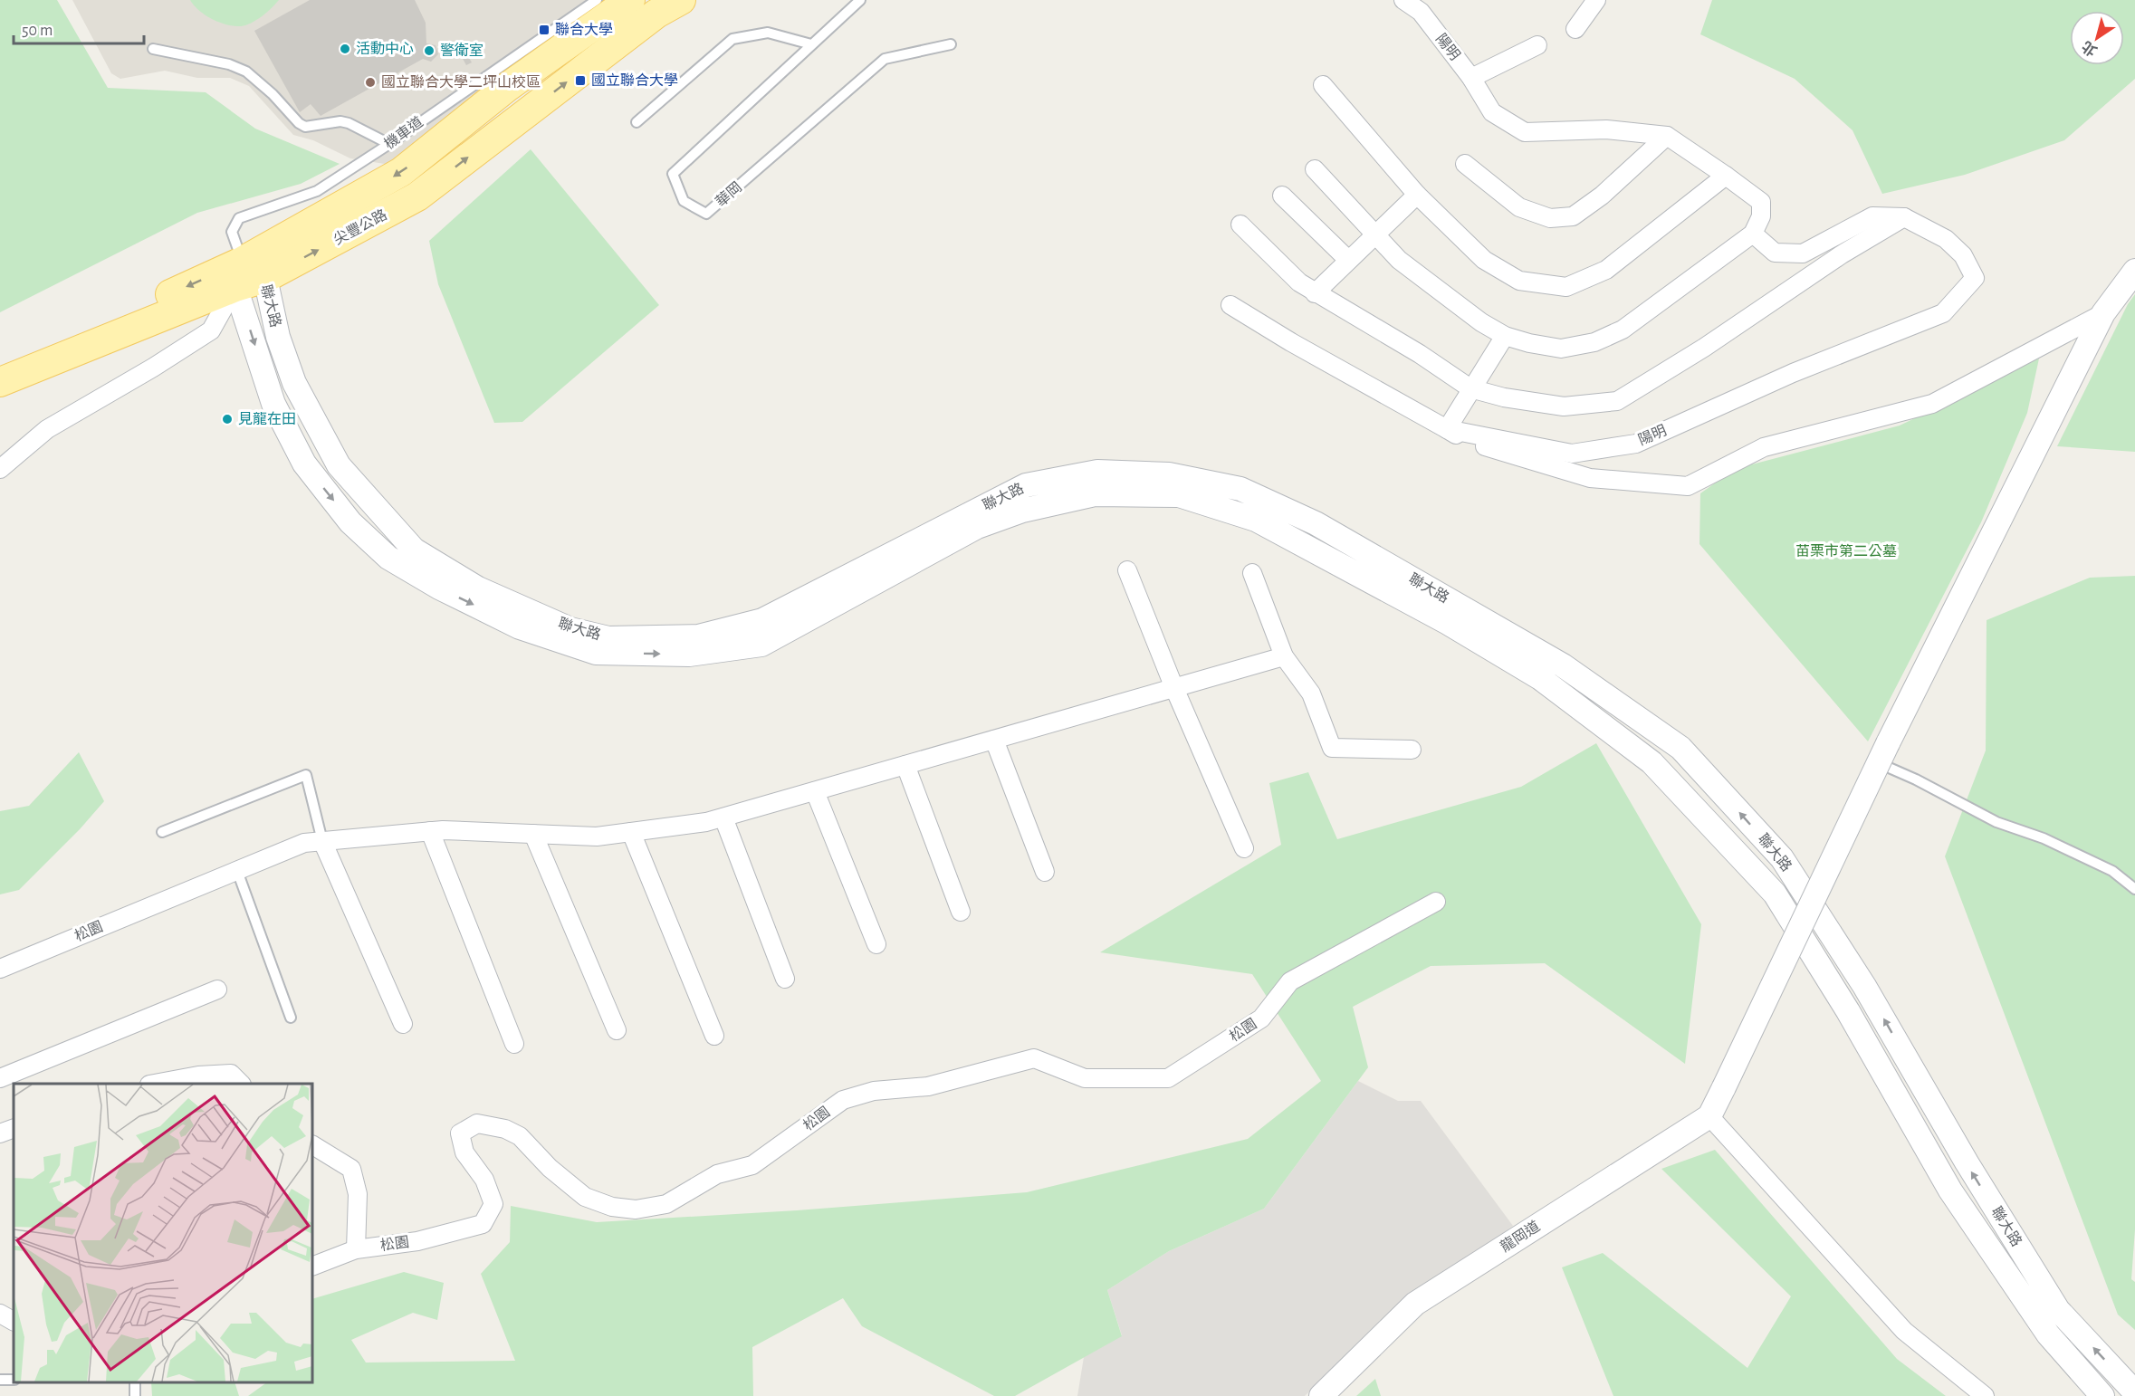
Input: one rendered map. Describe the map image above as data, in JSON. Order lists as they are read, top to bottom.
{
  "streets": {
    "main road": ["尖豐公路"],
    "street": [
      "陽明",
      "聯大路",
      "松園",
      "龍岡道"
    ],
    "lane": ["機車道", "華岡"]
  },
  "crossings": [
    ["機車道", "尖豐公路"],
    ["機車道", "聯大路"],
    ["尖豐公路", "聯大路"]
  ],
  "parks": ["苗栗市第二公墓"],
  "places": {
    "transit": ["聯合大學", "國立聯合大學"],
    "other": [
      "活動中心",
      "警衛室",
      "國立聯合大學二坪山校區",
      "見龍在田"
    ]
  },
  "scale_bar": "50 m",
  "north": "bottom left"
}
